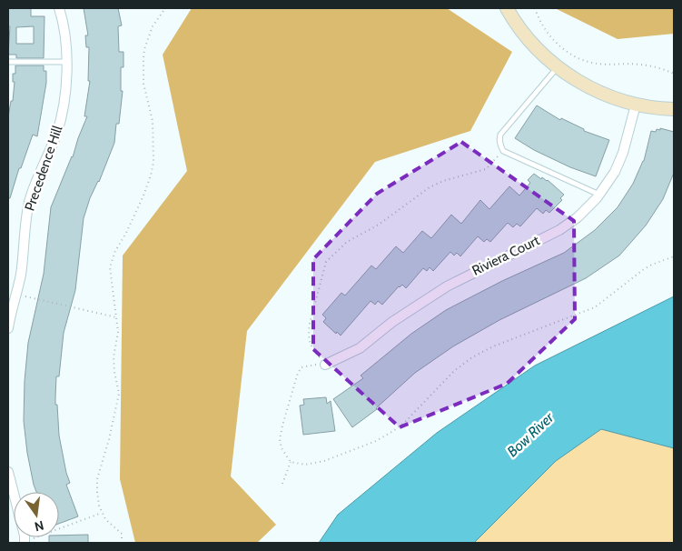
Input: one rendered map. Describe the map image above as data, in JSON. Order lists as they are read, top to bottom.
{
  "streets": {
    "street": ["Precedence Hill", "Riviera Court"]
  },
  "water": ["Bow River"],
  "north": "bottom"
}
